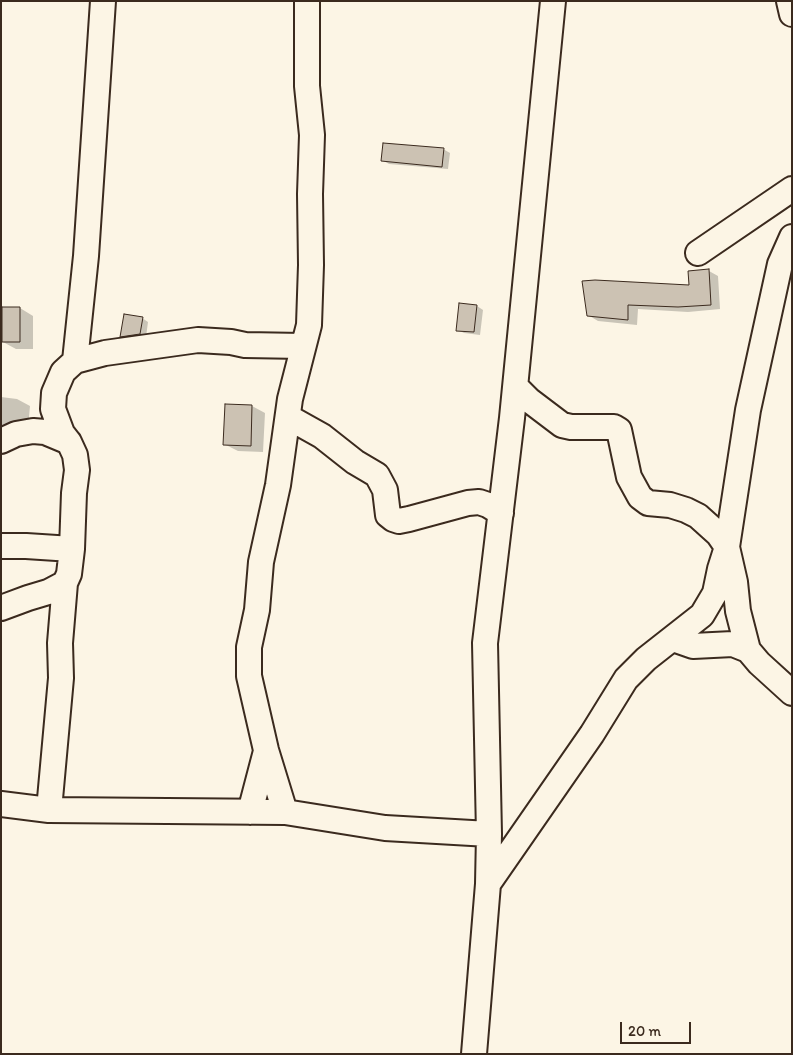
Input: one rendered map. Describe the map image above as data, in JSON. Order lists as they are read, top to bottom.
{
  "scale_bar": "20 m"
}
